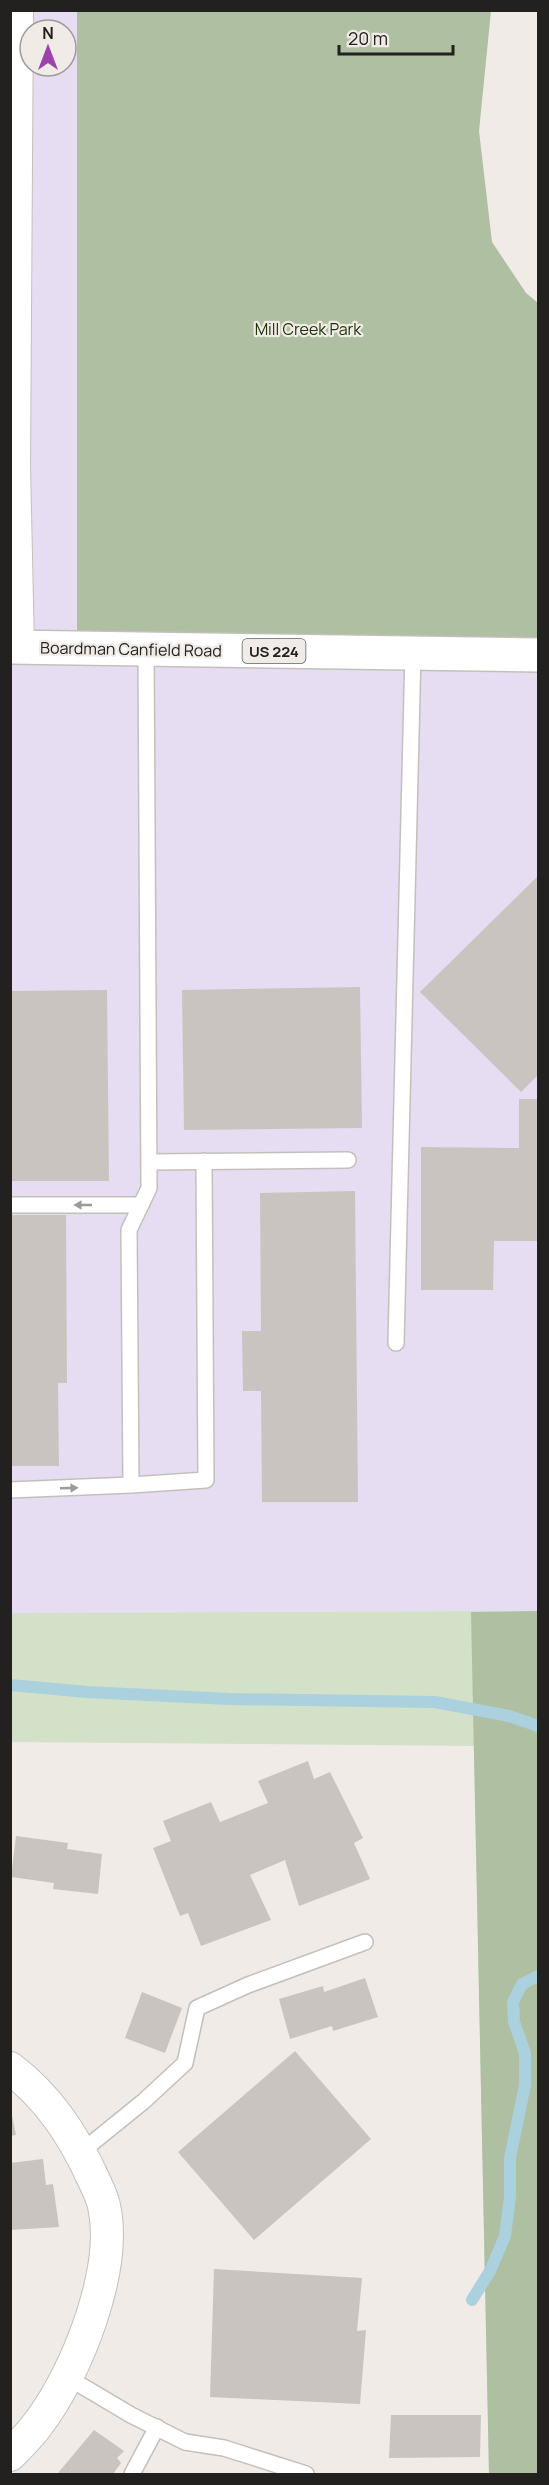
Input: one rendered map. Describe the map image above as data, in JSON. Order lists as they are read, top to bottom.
{
  "streets": {
    "main road": ["Boardman Canfield Road", "US 224"]
  },
  "parks": ["Mill Creek Park"],
  "scale_bar": "20 m",
  "north": "top"
}
